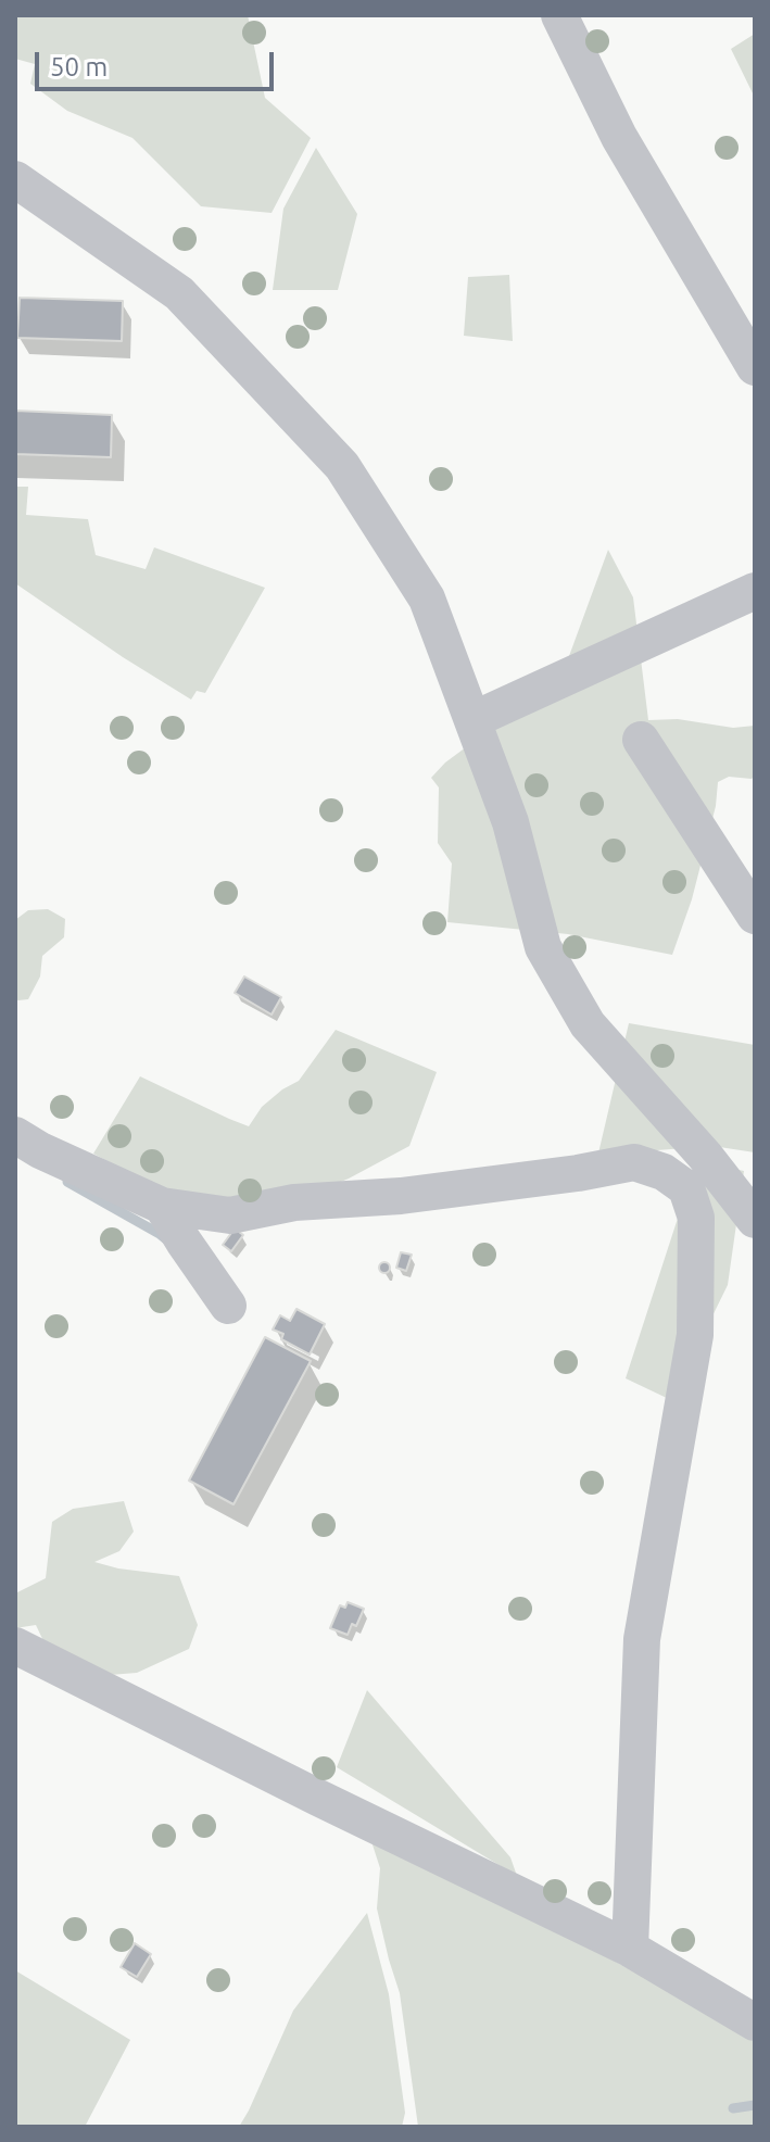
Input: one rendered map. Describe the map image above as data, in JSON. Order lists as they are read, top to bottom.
{
  "scale_bar": "50 m"
}
